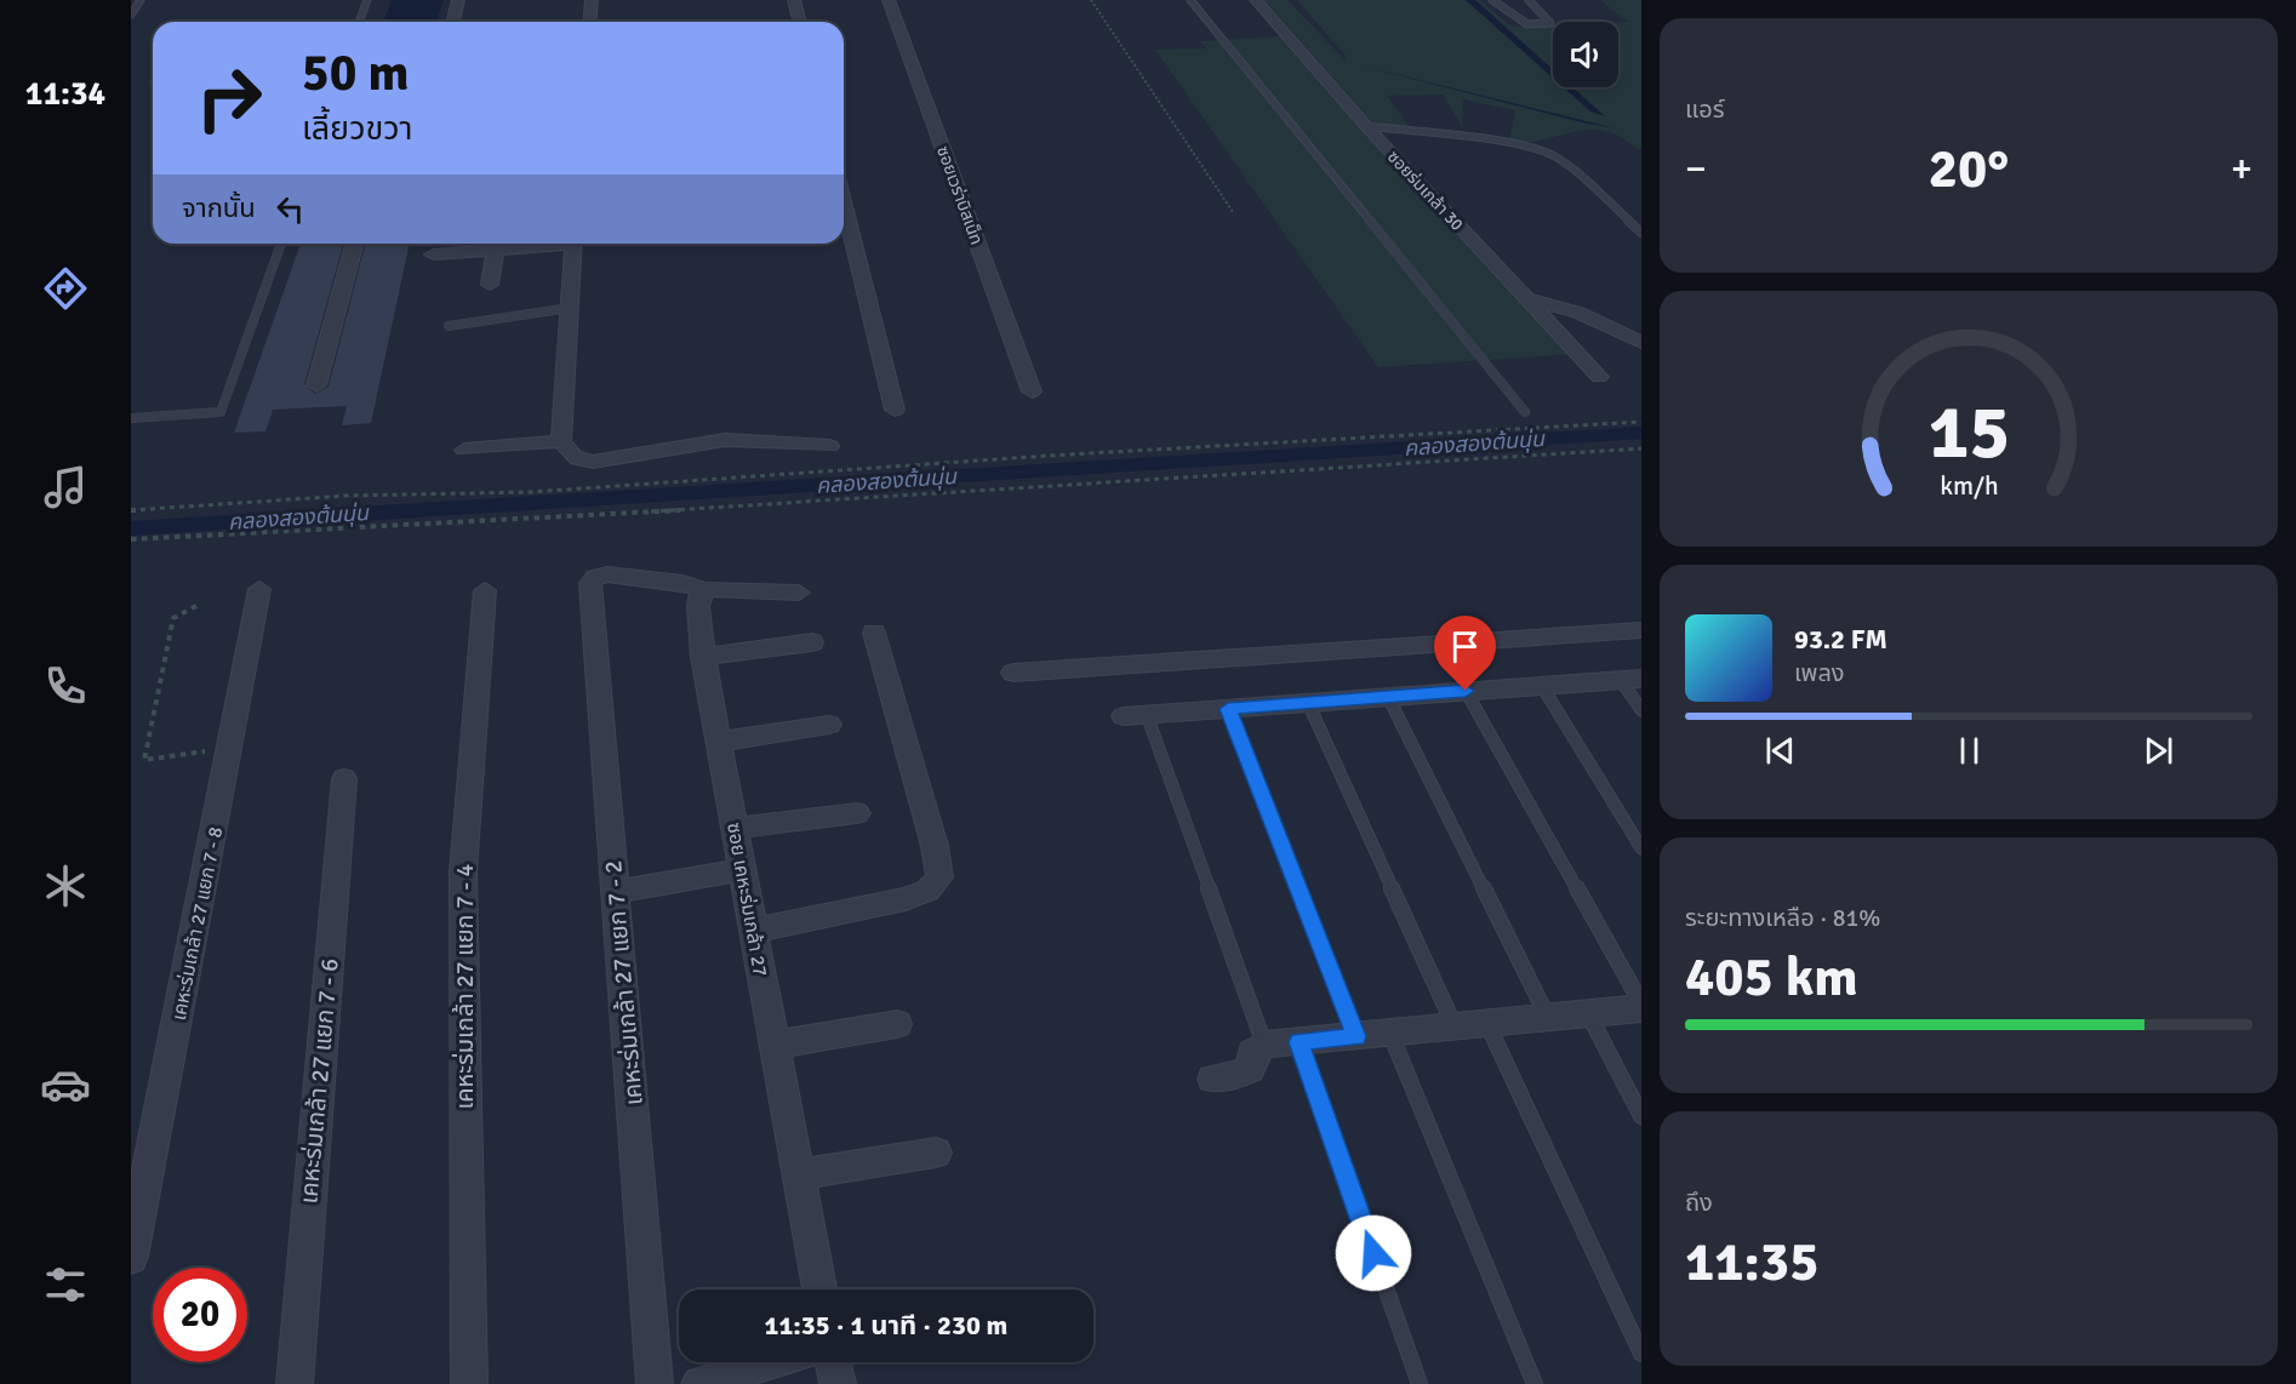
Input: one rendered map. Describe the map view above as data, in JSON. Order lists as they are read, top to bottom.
{
  "streets": {
    "street": [
      "ซอยร่มเกล้า 30",
      "ซอยเวร่าบิสเน็ท",
      "ซอย เคหะร่มเกล้า 27",
      "เคหะร่มเกล้า 27 แยก 7 - 8",
      "เคหะร่มเกล้า 27 แยก 7 - 2",
      "เคหะร่มเกล้า 27 แยก 7 - 4",
      "เคหะร่มเกล้า 27 แยก 7 - 6"
    ]
  },
  "crossings": [
    ["ซอย เคหะร่มเกล้า 27", "เคหะร่มเกล้า 27 แยก 7 - 2"]
  ],
  "water": ["คลองสองต้นนุ่น"],
  "page": {
    "tabs": "11:34",
    "tile": [
      "แอร์",
      ["ระยะทางเหลือ · 81%", "405 km"],
      ["ถึง", "11:35"]
    ],
    "turn": ["50 m", "เลี้ยวขวา"],
    "heat": ["−", "20°", "+"],
    "then": "จากนั้น",
    "song": ["93.2 FM", "เพลง"],
    "limit": "20",
    "trip": "11:35 · 1 นาที · 230 m",
    "gauge": ["15", "km/h"]
  }
}
